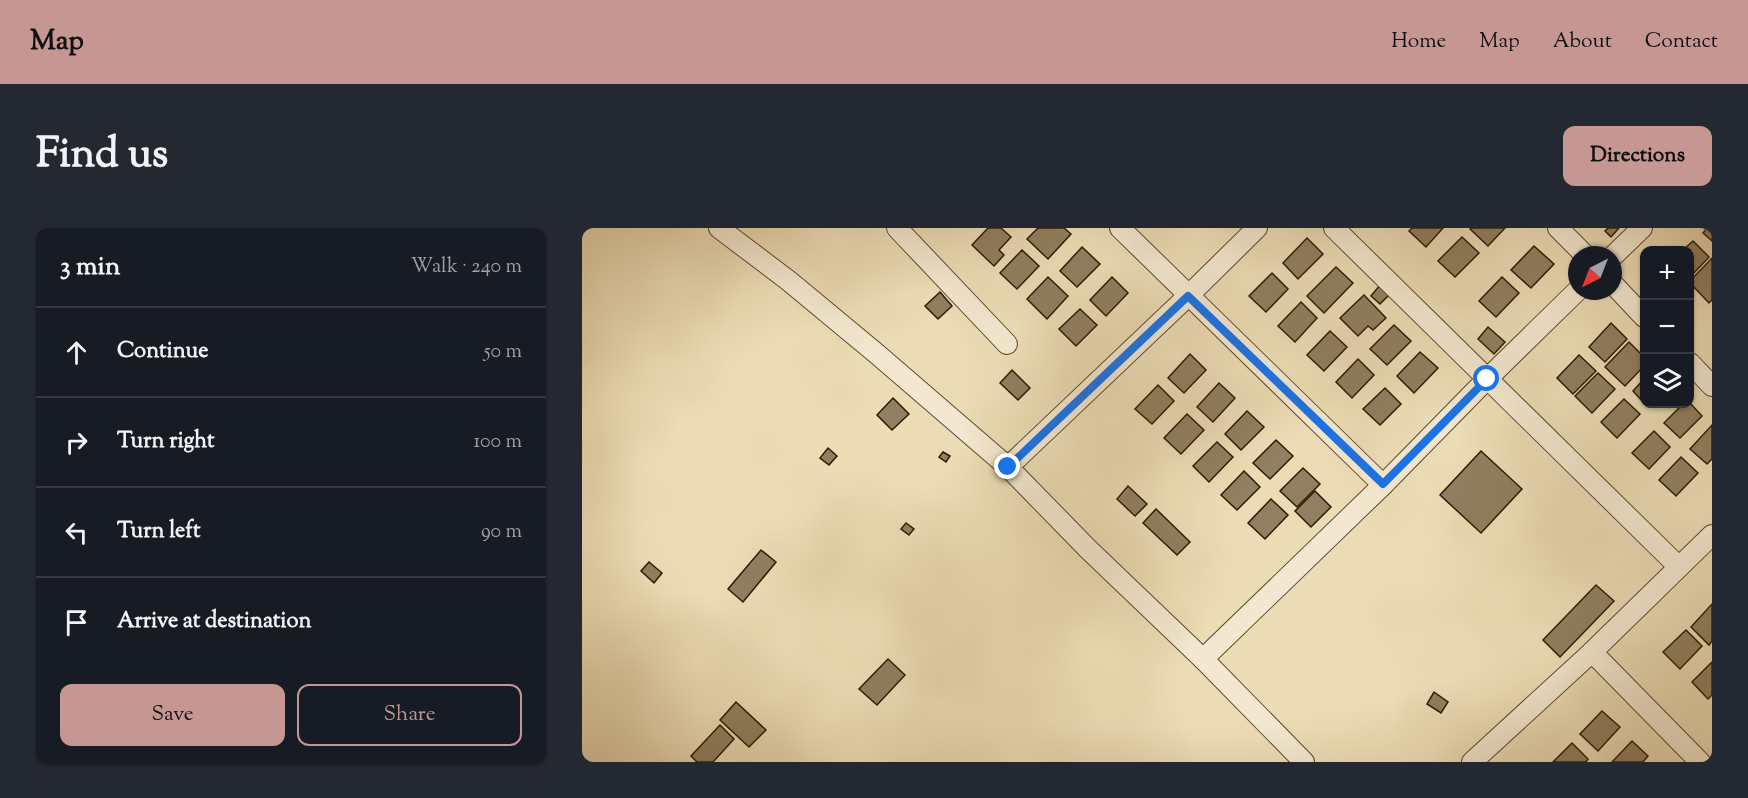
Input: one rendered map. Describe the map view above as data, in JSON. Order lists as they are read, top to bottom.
{
  "north": "bottom left",
  "page": {
    "header": "Map",
    "nav": [
      "Home",
      "Map",
      "About",
      "Contact"
    ],
    "title": "Find us",
    "buttons": [
      "Directions",
      ["Save", "Share"]
    ],
    "heading": ["3 min", "Walk · 240 m"],
    "map_buttons": ["+", "−"],
    "list": [
      ["Continue", "50 m"],
      ["Turn right", "100 m"],
      ["Turn left", "90 m"],
      "Arrive at destination"
    ]
  }
}
